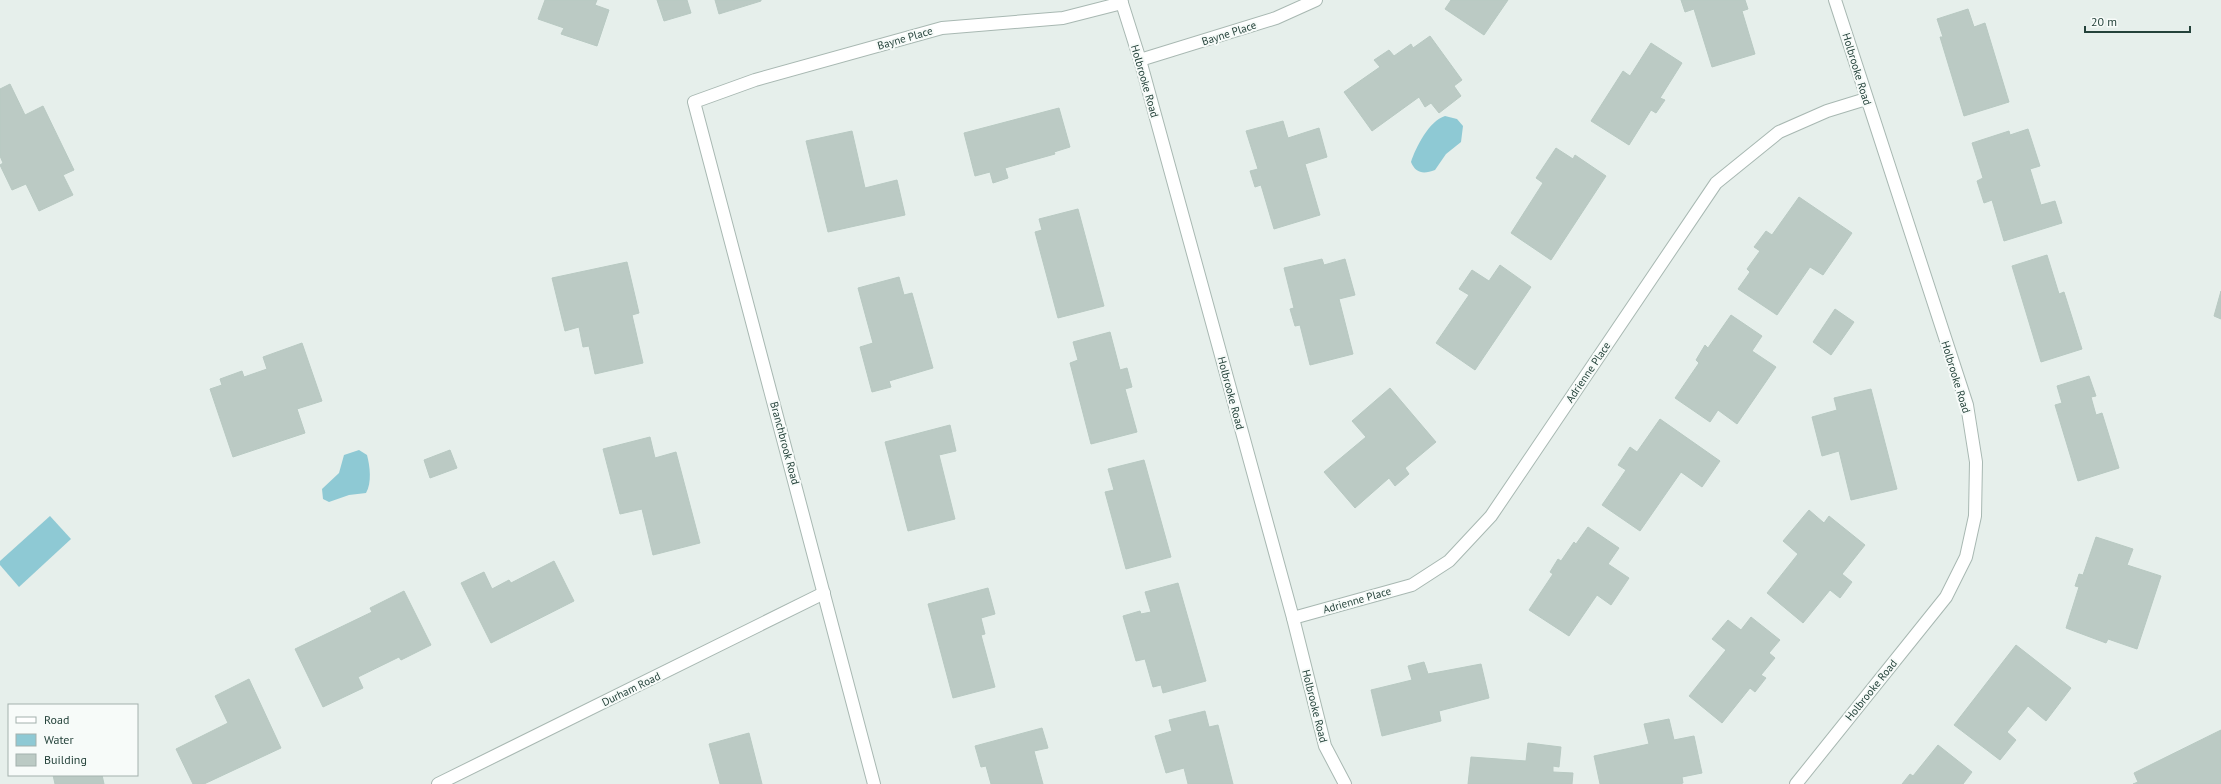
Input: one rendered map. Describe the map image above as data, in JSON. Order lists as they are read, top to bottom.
{
  "streets": {
    "street": [
      "Bayne Place",
      "Holbrooke Road",
      "Adrienne Place",
      "Branchbrook Road",
      "Durham Road"
    ]
  },
  "crossings": [
    ["Bayne Place", "Holbrooke Road"],
    ["Bayne Place", "Branchbrook Road"],
    ["Holbrooke Road", "Adrienne Place"],
    ["Branchbrook Road", "Durham Road"]
  ],
  "legend": ["Road", "Water", "Building"],
  "scale_bar": "20 m"
}
